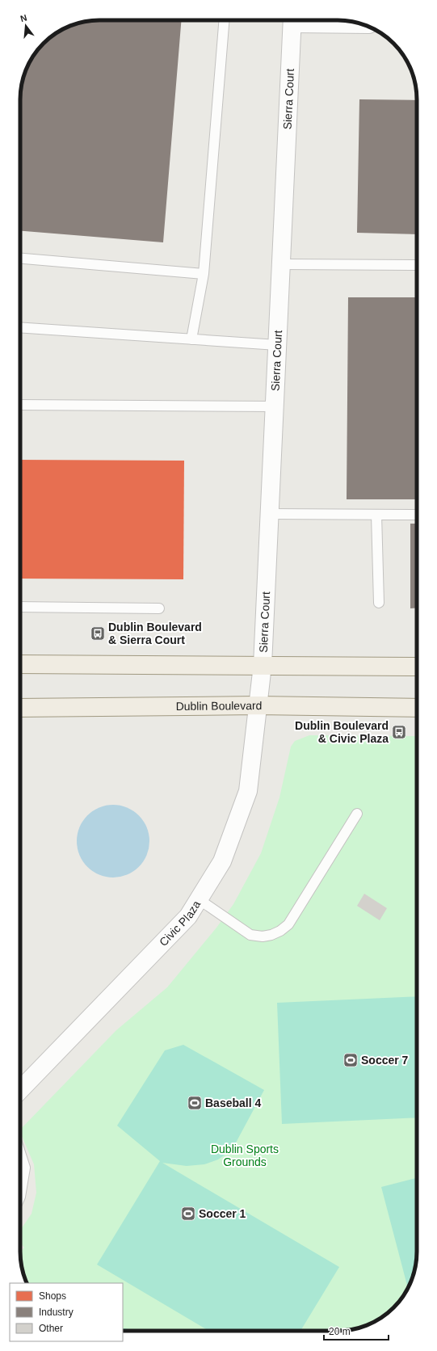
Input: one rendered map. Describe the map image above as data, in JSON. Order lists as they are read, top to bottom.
{
  "streets": {
    "main road": ["Dublin Boulevard"],
    "street": ["Sierra Court", "Civic Plaza"]
  },
  "crossings": [
    ["Sierra Court", "Dublin Boulevard"],
    ["Sierra Court", "Civic Plaza"],
    ["Dublin Boulevard", "Civic Plaza"]
  ],
  "parks": ["Dublin Sports Grounds"],
  "places": {
    "bus stop": ["Dublin Boulevard & Sierra Court", "Dublin Boulevard & Civic Plaza"],
    "sports": ["Soccer 7", "Baseball 4", "Soccer 1"]
  },
  "legend": ["Shops", "Industry", "Other"],
  "scale_bar": "20 m",
  "north": "top"
}
